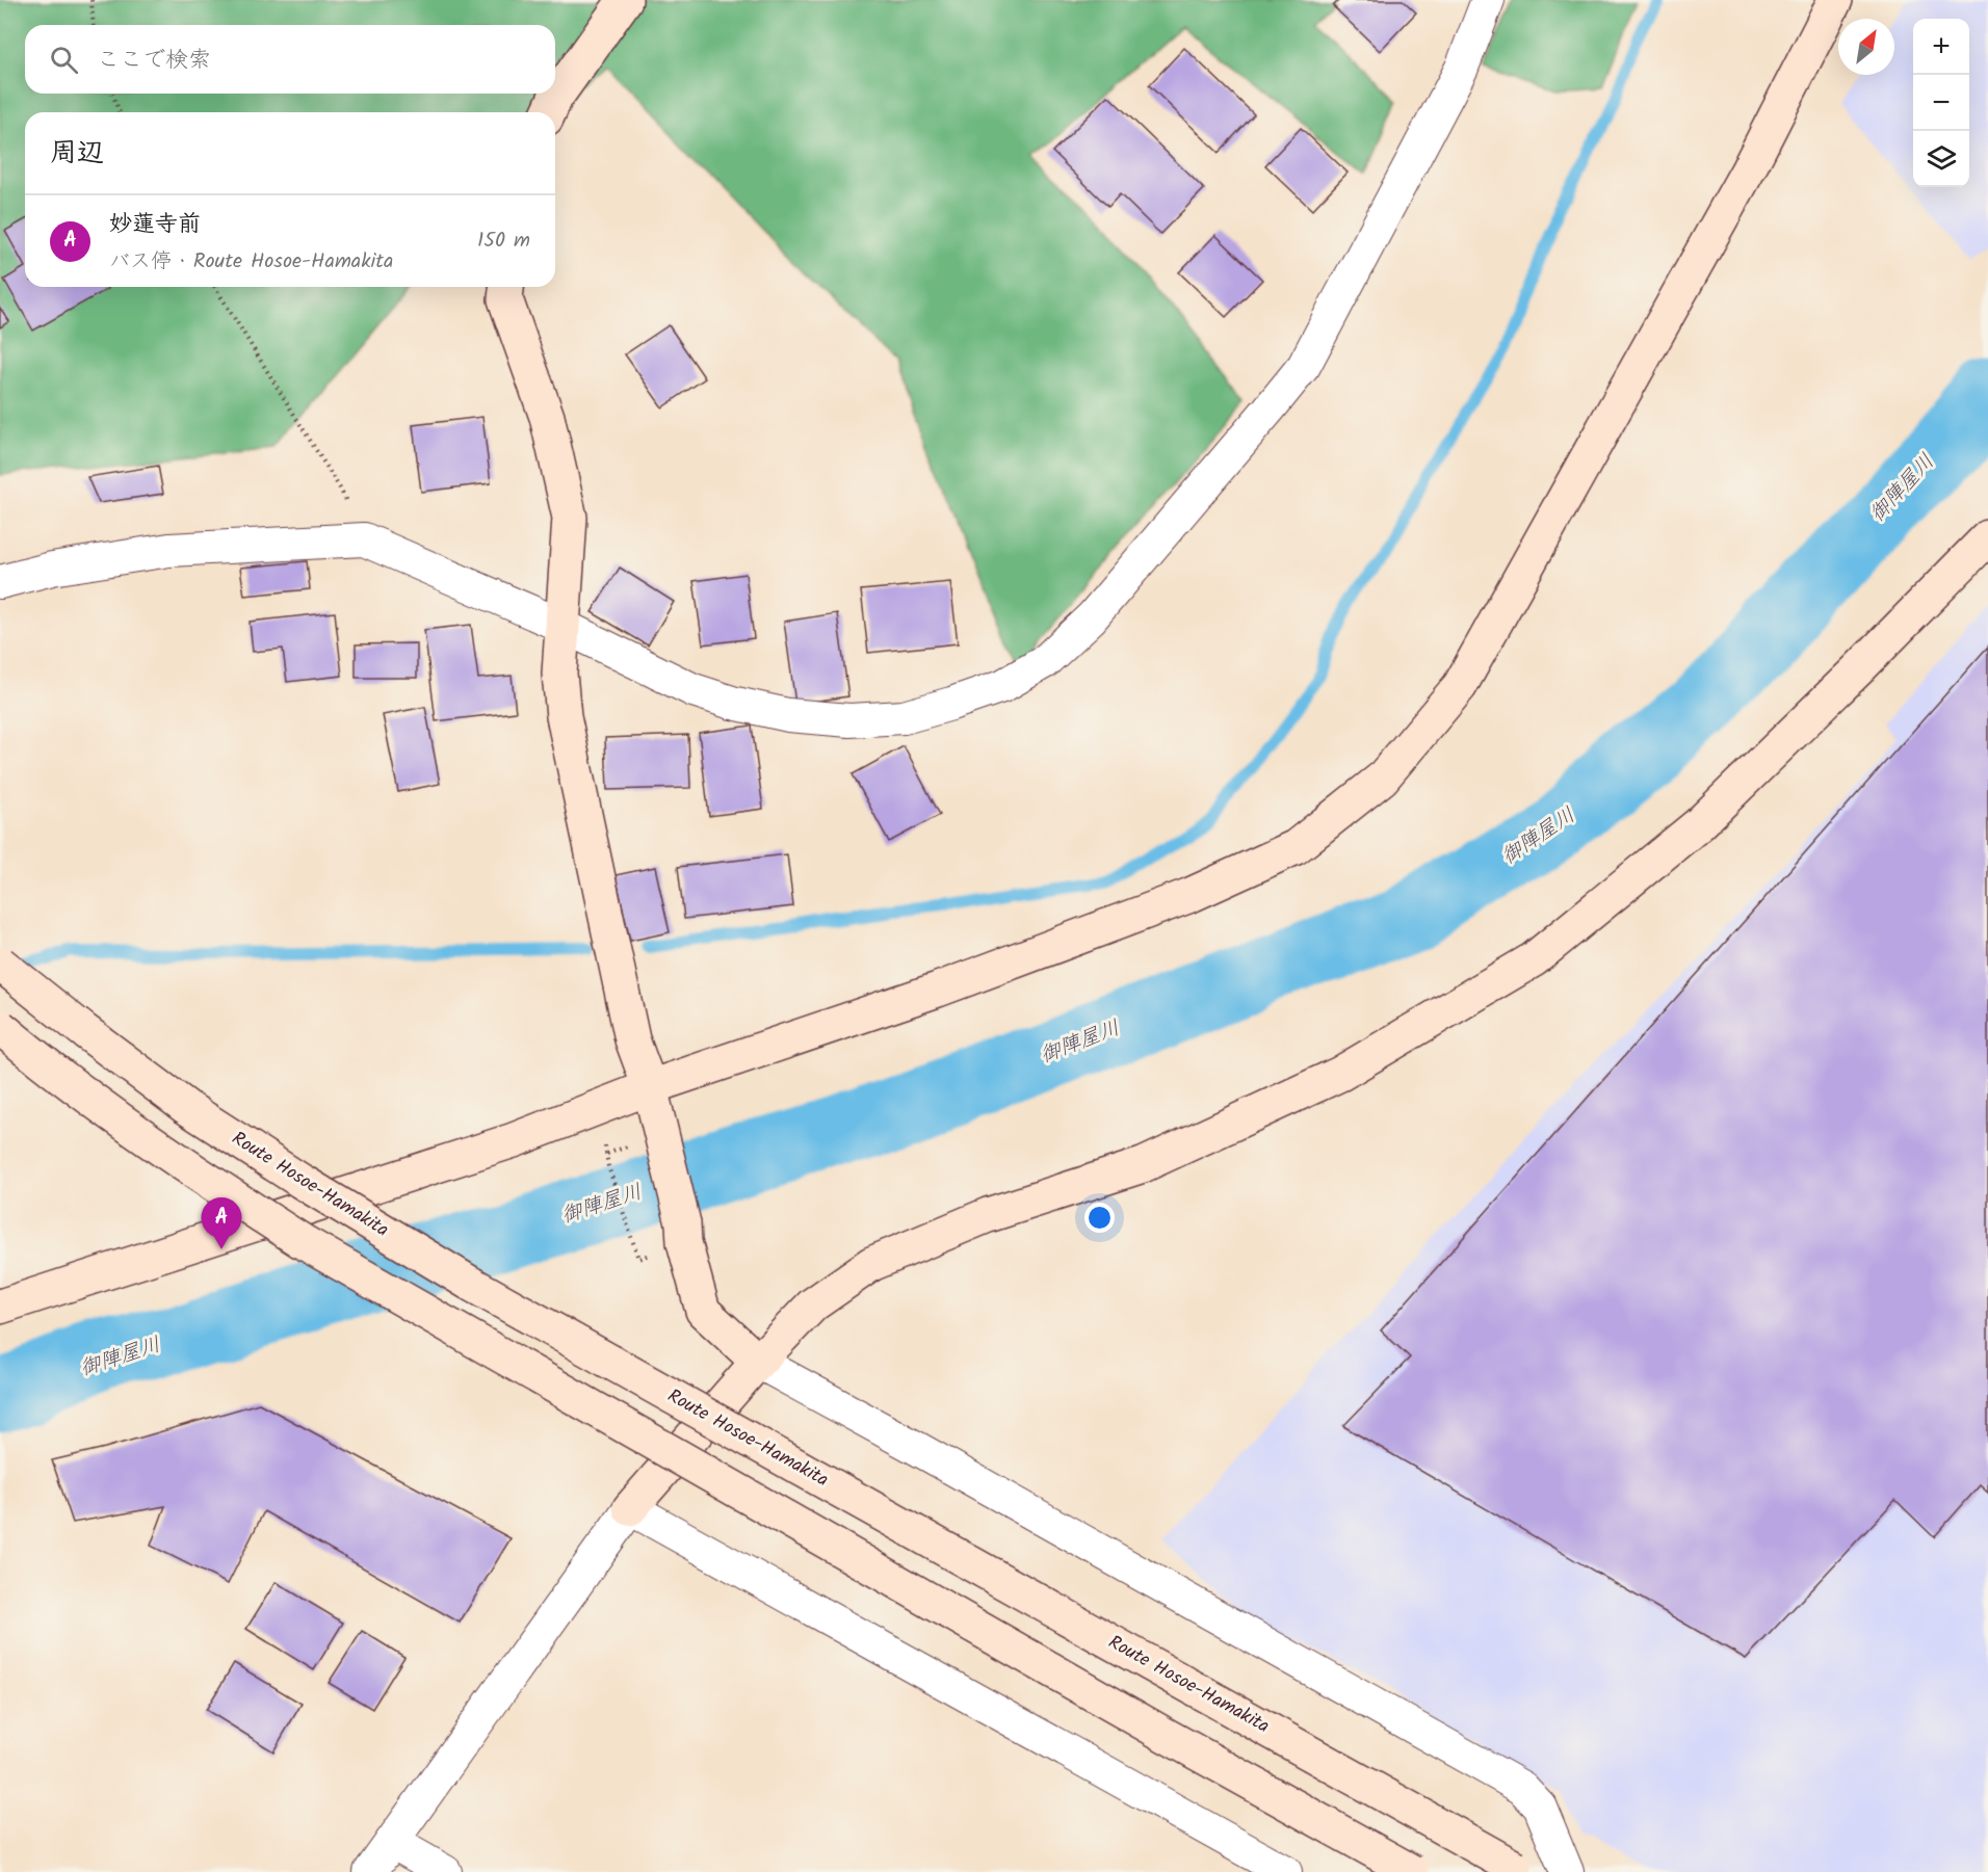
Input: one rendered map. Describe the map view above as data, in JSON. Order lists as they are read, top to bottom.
{
  "streets": {
    "street": ["Route Hosoe-Hamakita"]
  },
  "water": ["御陣屋川"],
  "north": "top right",
  "page": {
    "map_buttons": ["+", "−"],
    "search": "ここで検索",
    "heading": "周辺",
    "list": [
      {
        "mark": "A",
        "name": "妙蓮寺前",
        "note": "バス停 · Route Hosoe-Hamakita",
        "value": "150 m"
      }
    ],
    "pins": "A"
  }
}
